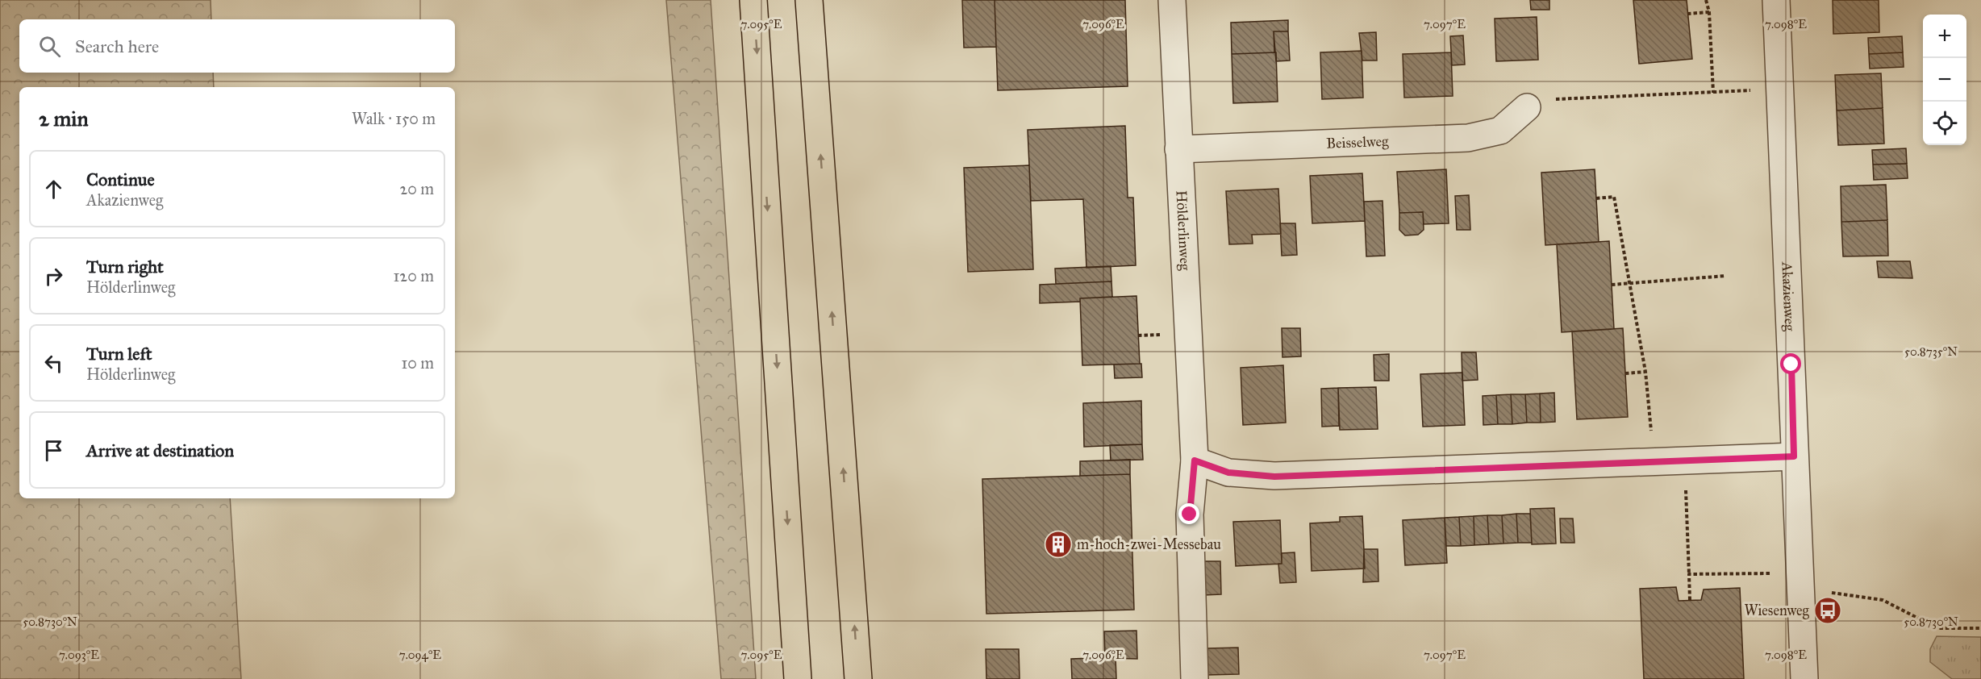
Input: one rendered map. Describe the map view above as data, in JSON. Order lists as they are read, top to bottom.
{
  "streets": {
    "street": ["Beisselweg", "Hölderlinweg", "Akazienweg"]
  },
  "crossings": [
    ["Beisselweg", "Hölderlinweg"]
  ],
  "places": {
    "building": ["m-hoch-zwei-Messebau"],
    "bus stop": ["Wiesenweg"]
  },
  "page": {
    "map_buttons": ["+", "−"],
    "search": "Search here",
    "heading": ["2 min", "Walk · 150 m"],
    "list": [
      ["Continue", "Akazienweg", "20 m"],
      ["Turn right", "Hölderlinweg", "120 m"],
      ["Turn left", "Hölderlinweg", "10 m"],
      "Arrive at destination"
    ]
  },
  "coordinates": [
    "7.095°E",
    "7.096°E",
    "7.097°E",
    "7.098°E",
    "50.8735°N",
    "50.8730°N",
    "7.093°E",
    "7.094°E"
  ]
}
